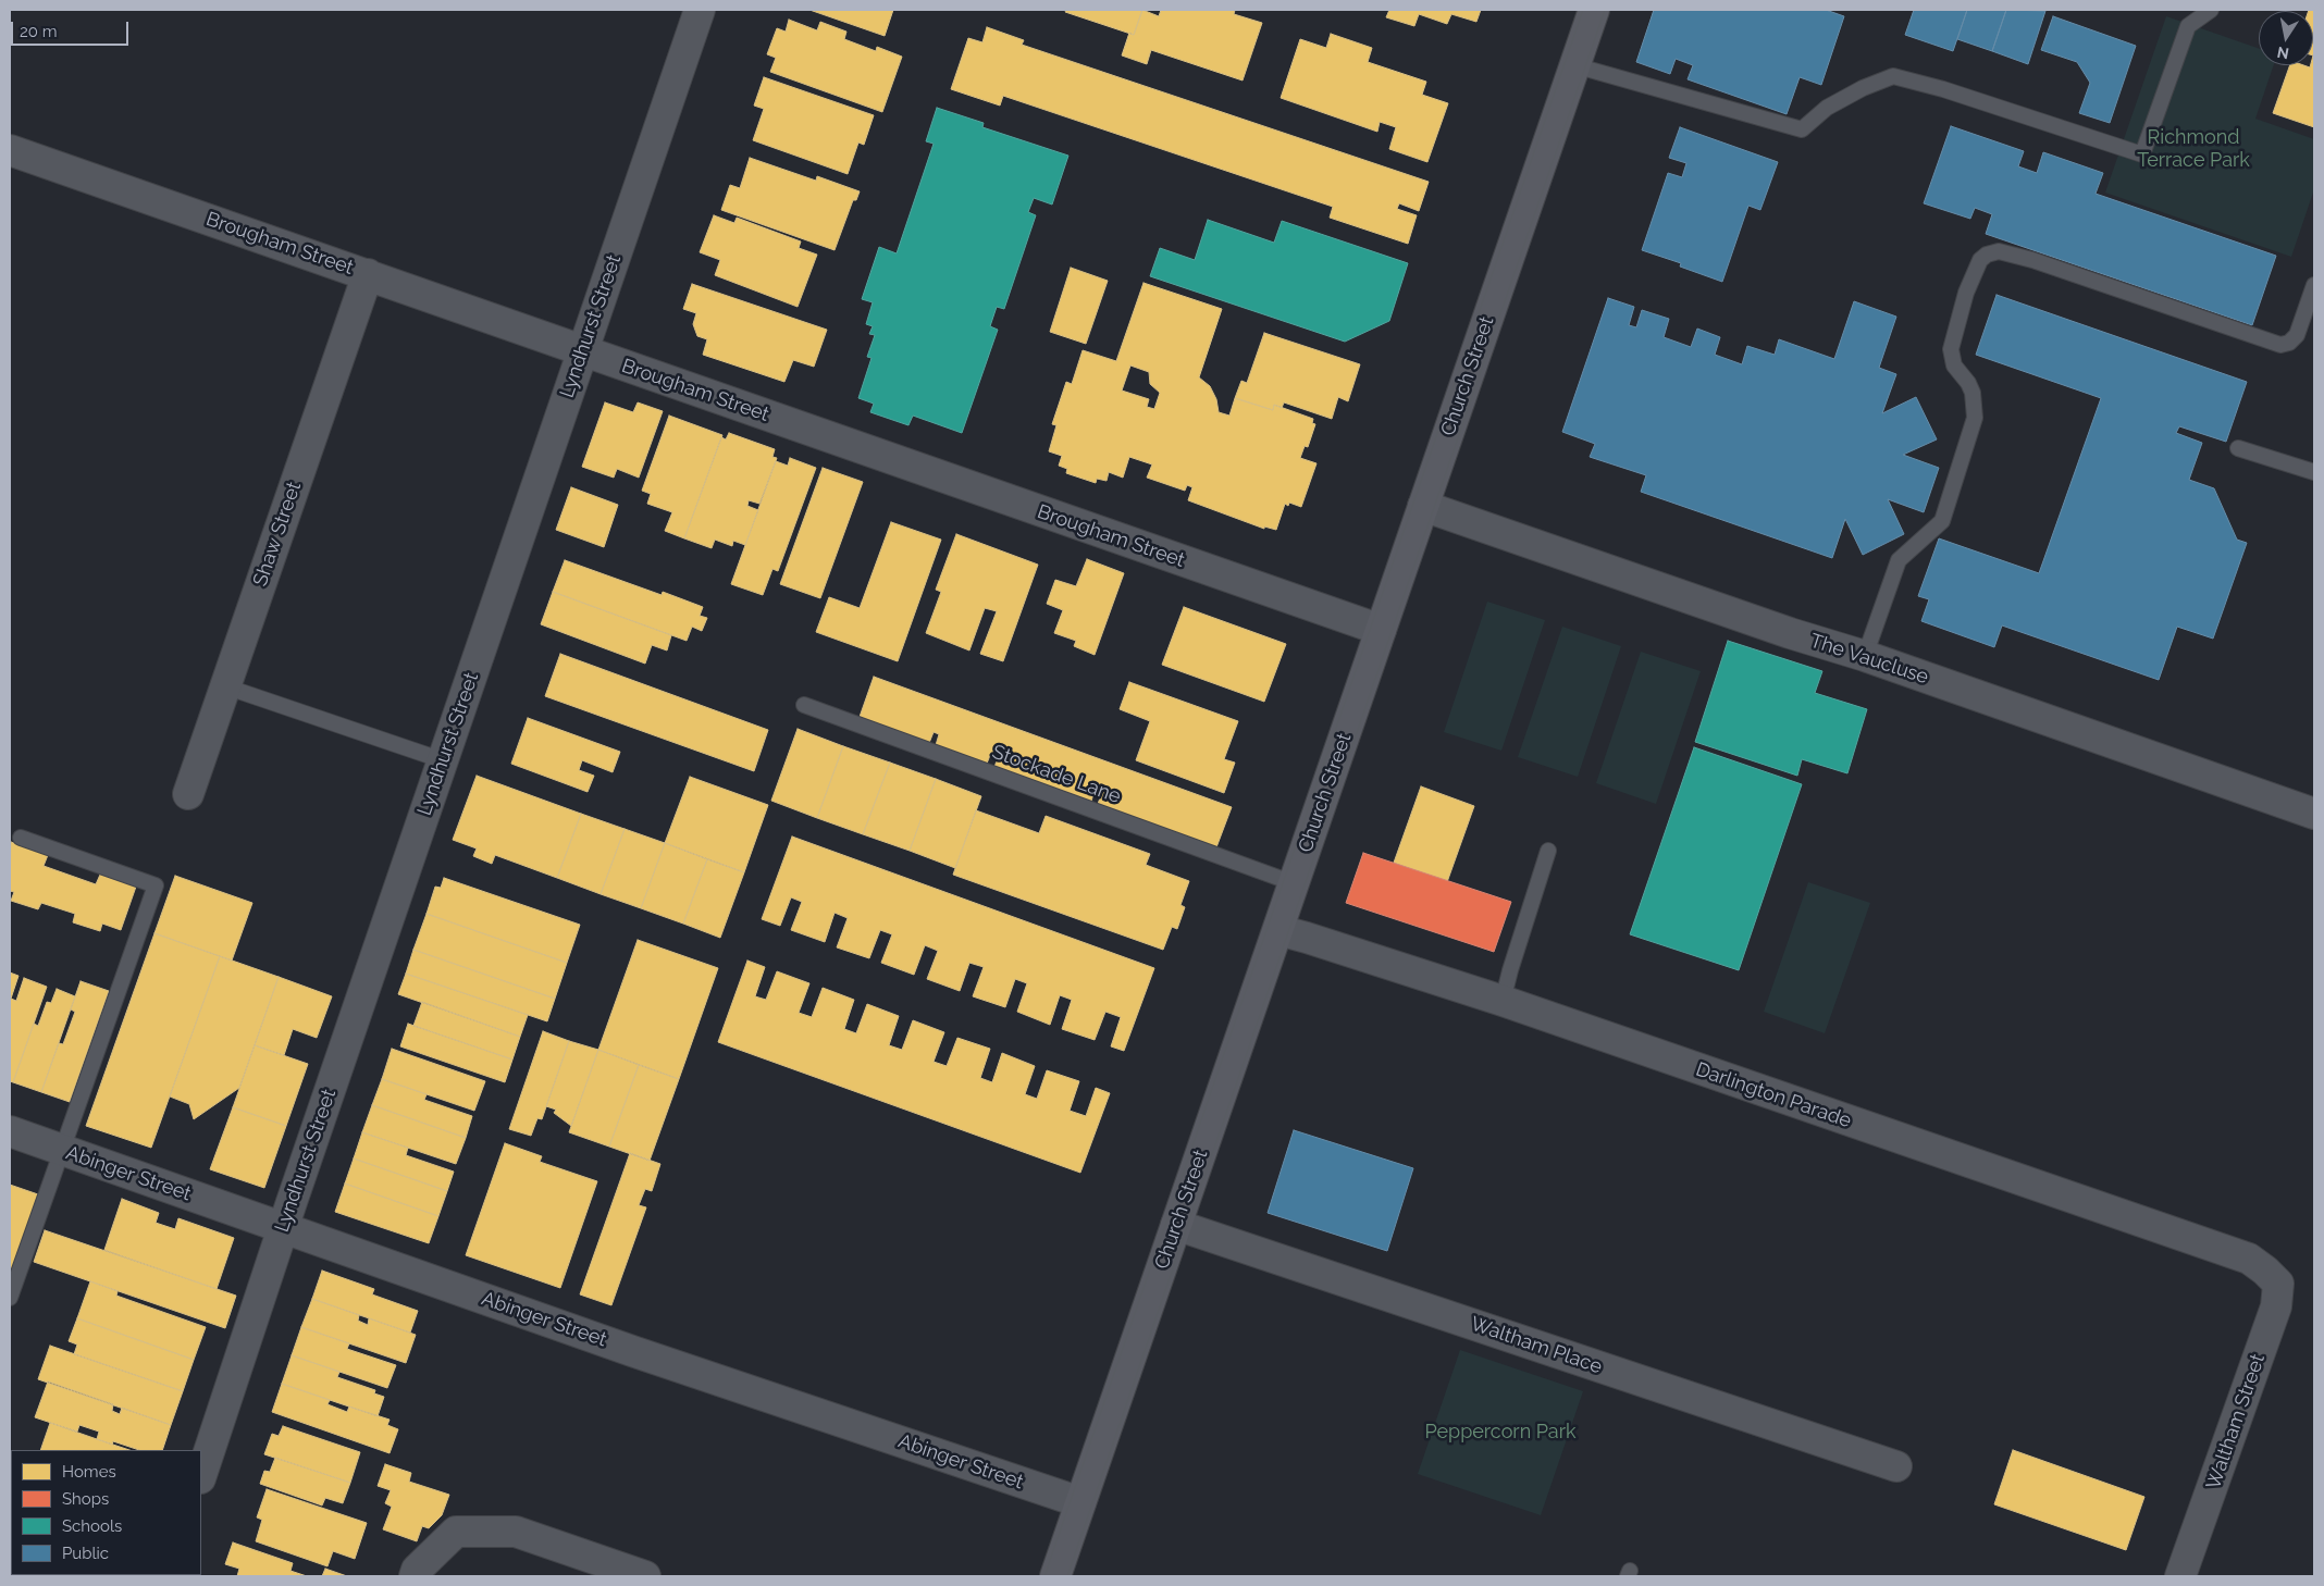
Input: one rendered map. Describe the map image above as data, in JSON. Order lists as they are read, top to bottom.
{
  "streets": {
    "main road": ["Church Street"],
    "street": [
      "Brougham Street",
      "Lyndhurst Street",
      "Shaw Street",
      "The Vaucluse",
      "Darlington Parade",
      "Abinger Street",
      "Waltham Place",
      "Waltham Street"
    ],
    "lane": ["Stockade Lane"]
  },
  "crossings": [
    ["Brougham Street", "Lyndhurst Street"],
    ["Brougham Street", "Church Street"],
    ["Brougham Street", "Shaw Street"],
    ["Lyndhurst Street", "Abinger Street"],
    ["Church Street", "The Vaucluse"],
    ["Church Street", "Stockade Lane"],
    ["Church Street", "Darlington Parade"],
    ["Church Street", "Abinger Street"],
    ["Church Street", "Waltham Place"],
    ["Darlington Parade", "Waltham Street"]
  ],
  "parks": ["Richmond Terrace Park", "Peppercorn Park"],
  "legend": [
    "Homes",
    "Shops",
    "Schools",
    "Public"
  ],
  "scale_bar": "20 m",
  "north": "bottom"
}
